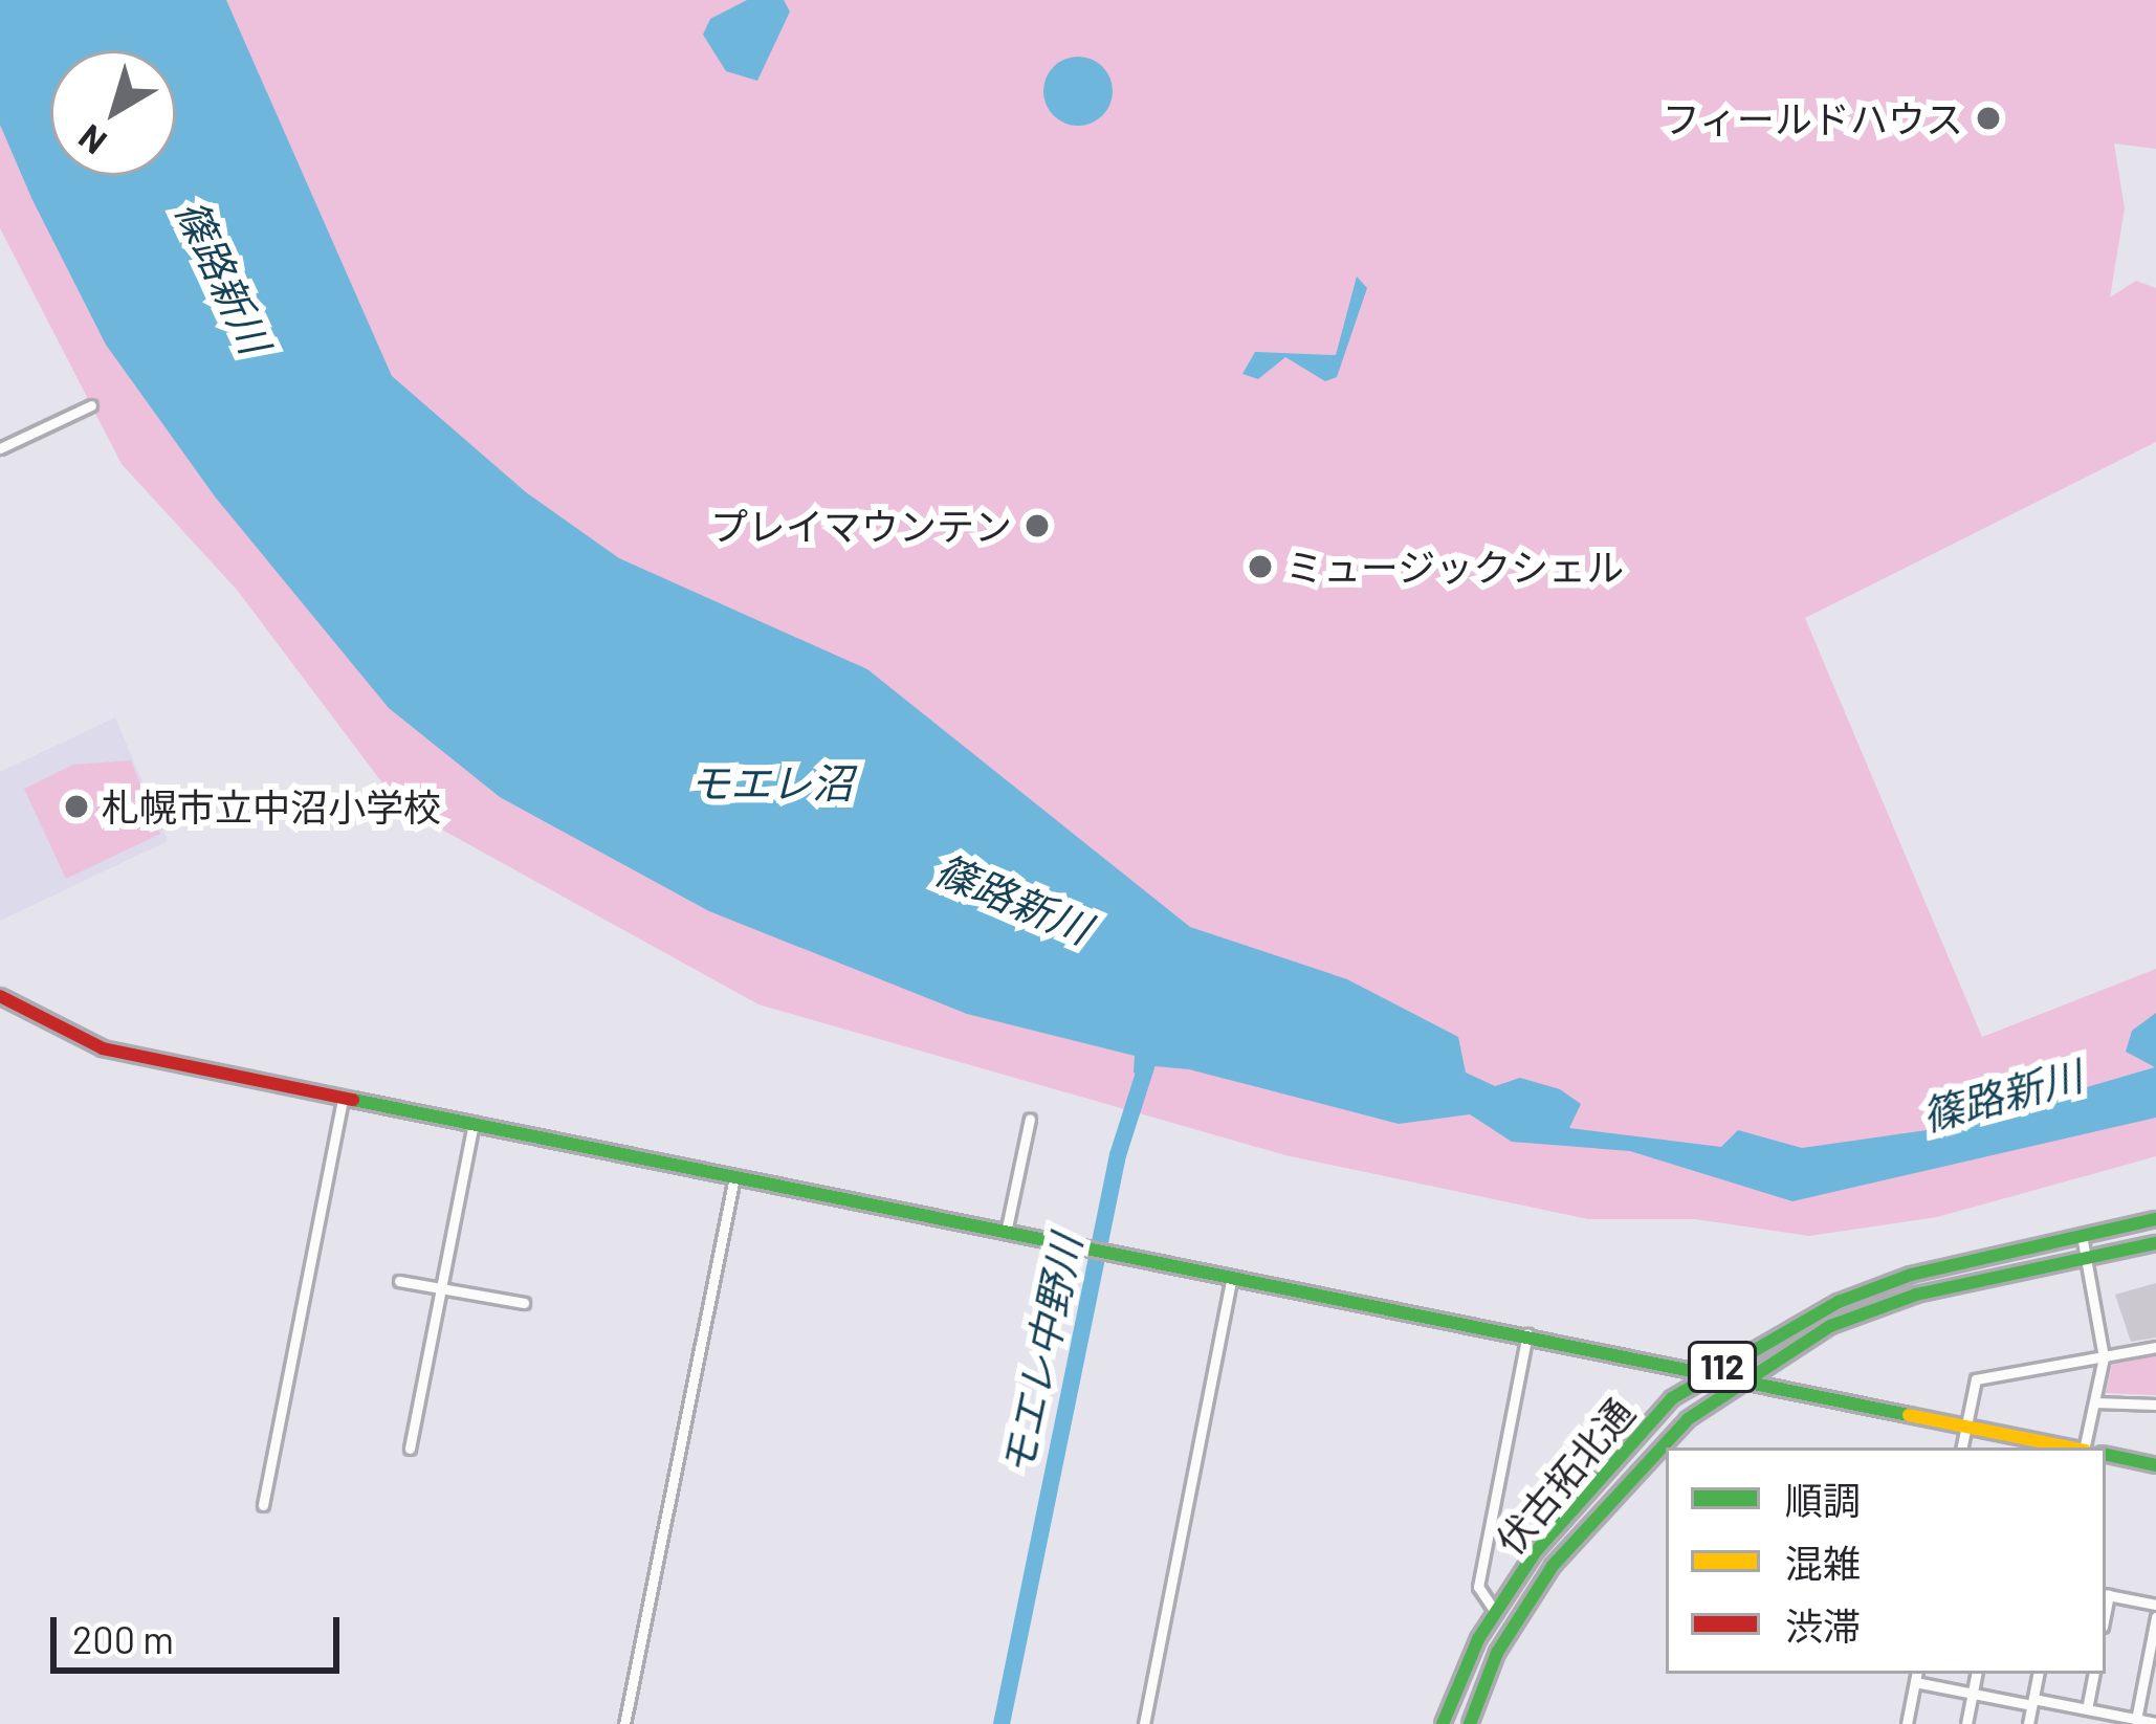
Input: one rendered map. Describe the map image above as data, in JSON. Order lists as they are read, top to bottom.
{
  "streets": {
    "street": ["112", "伏古拓北通"]
  },
  "water": ["篠路新川", "モエレ沼", "モエレ中野川"],
  "places": [
    "フィールドハウス",
    "プレイマウンテン",
    "ミュージックシェル",
    "札幌市立中沼小学校"
  ],
  "legend": ["順調", "混雑", "渋滞"],
  "scale_bar": "200 m",
  "north": "bottom left"
}
